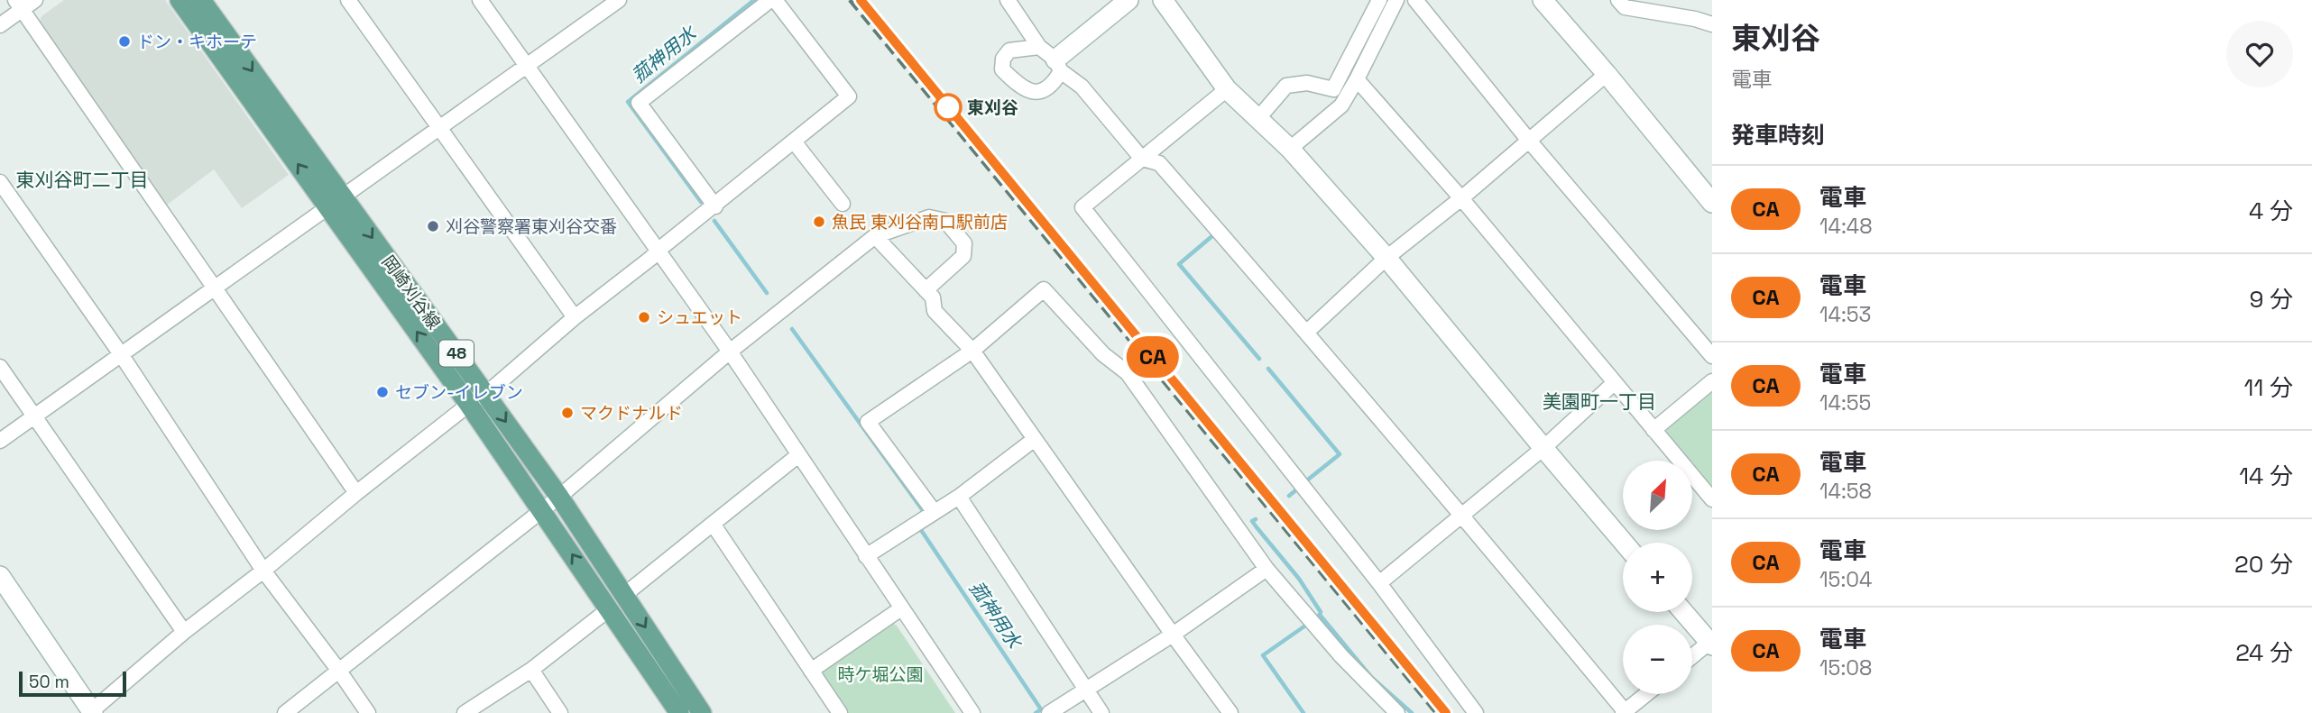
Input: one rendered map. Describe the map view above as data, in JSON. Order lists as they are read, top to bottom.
{
  "streets": {
    "main road": ["岡崎刈谷線", "48"]
  },
  "districts": ["東刈谷町二丁目", "美園町一丁目"],
  "water": ["菰神用水"],
  "parks": ["時ケ堀公園"],
  "places": [
    "ドン・キホーテ",
    "東刈谷",
    "魚民 東刈谷南口駅前店",
    "刈谷警察署東刈谷交番",
    "シュエット",
    "セブン-イレブン",
    "マクドナルド"
  ],
  "scale_bar": "50 m",
  "north": "top right",
  "page": {
    "on_map": "CA",
    "heading": [
      ["東刈谷", "電車"],
      "発車時刻"
    ],
    "list": [
      {
        "mark": "CA",
        "name": "電車",
        "note": "14:48",
        "value": "4 分"
      },
      {
        "mark": "CA",
        "name": "電車",
        "note": "14:53",
        "value": "9 分"
      },
      {
        "mark": "CA",
        "name": "電車",
        "note": "14:55",
        "value": "11 分"
      },
      {
        "mark": "CA",
        "name": "電車",
        "note": "14:58",
        "value": "14 分"
      },
      {
        "mark": "CA",
        "name": "電車",
        "note": "15:04",
        "value": "20 分"
      },
      {
        "mark": "CA",
        "name": "電車",
        "note": "15:08",
        "value": "24 分"
      }
    ],
    "map_buttons": ["+", "−"],
    "scale": "50 m"
  }
}
